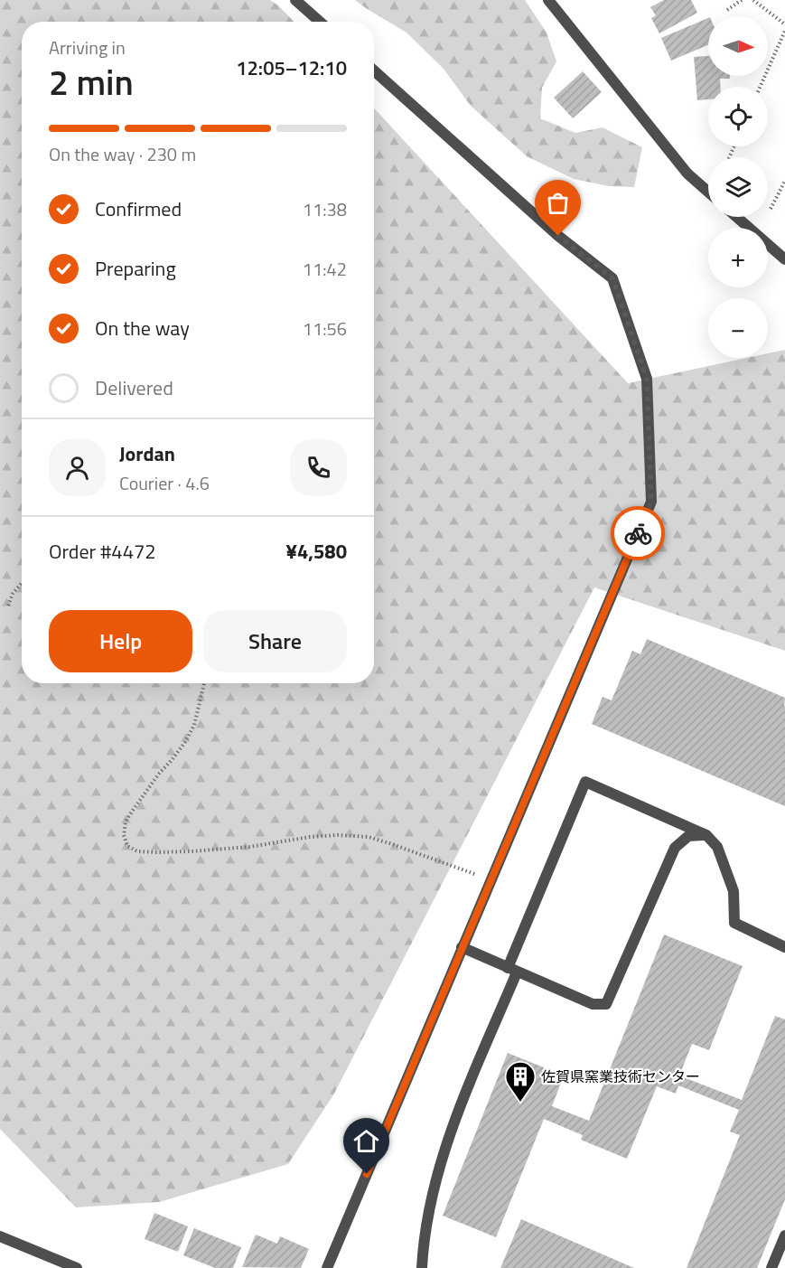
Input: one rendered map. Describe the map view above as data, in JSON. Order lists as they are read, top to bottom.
{
  "places": {
    "building": ["佐賀県窯業技術センター"]
  },
  "north": "right",
  "page": {
    "map_buttons": ["+", "−"],
    "heading": ["2 min", "Arriving in", "12:05–12:10"],
    "panel": [
      "Jordan",
      "Courier · 4.6",
      "Order #4472",
      "¥4,580"
    ],
    "bar": "On the way · 230 m",
    "list": [
      ["Confirmed", "11:38"],
      ["Preparing", "11:42"],
      ["On the way", "11:56"],
      "Delivered"
    ],
    "buttons": ["Help", "Share"]
  }
}
